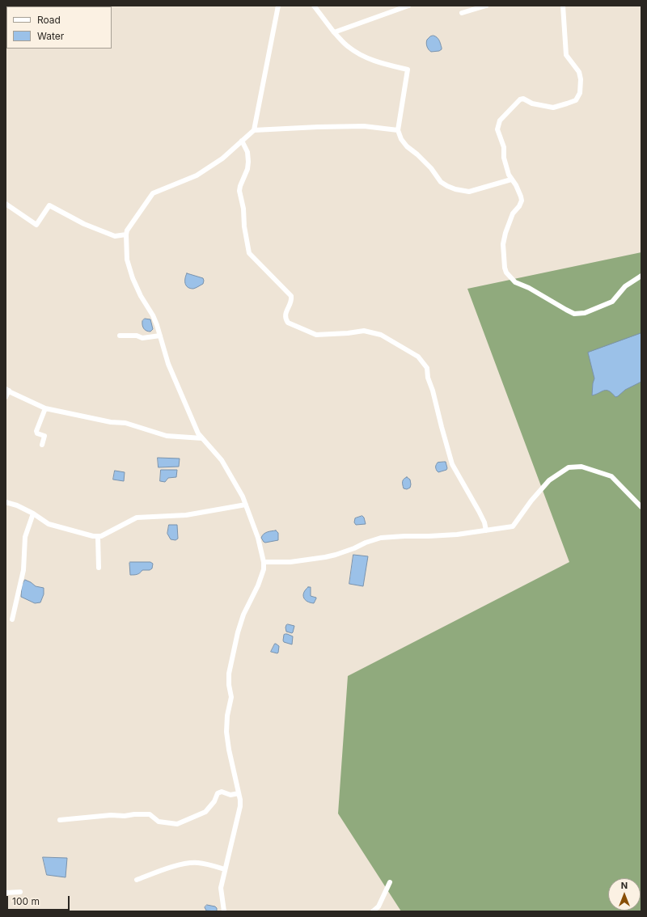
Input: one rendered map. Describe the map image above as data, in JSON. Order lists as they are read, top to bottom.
{
  "legend": ["Road", "Water"],
  "scale_bar": "100 m",
  "north": "top"
}
